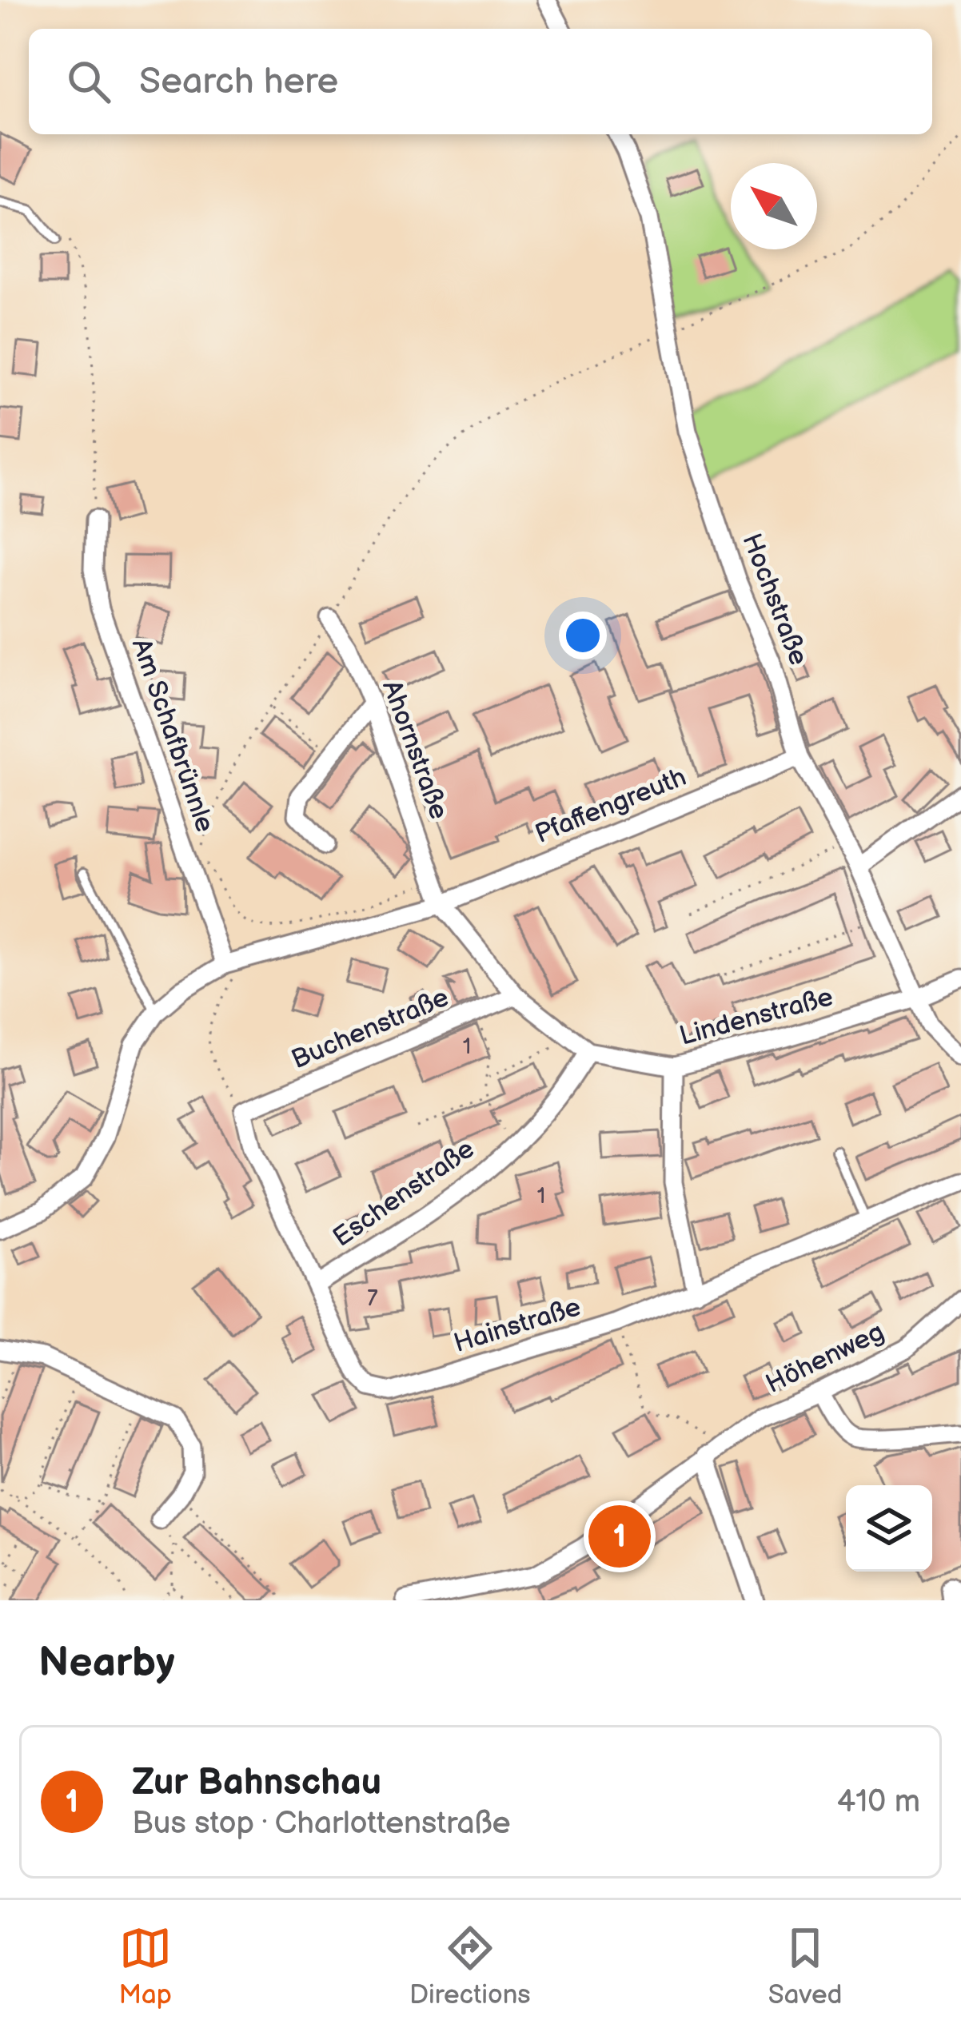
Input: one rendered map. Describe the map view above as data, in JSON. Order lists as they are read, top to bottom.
{
  "streets": {
    "street": [
      "Hochstraße",
      "Am Schafbrünnle",
      "Ahornstraße",
      "Pfaffengreuth",
      "Lindenstraße",
      "Buchenstraße",
      "Eschenstraße",
      "Hainstraße",
      "Höhenweg"
    ]
  },
  "crossings": [
    ["Hochstraße", "Pfaffengreuth"],
    ["Hochstraße", "Lindenstraße"],
    ["Am Schafbrünnle", "Pfaffengreuth"],
    ["Ahornstraße", "Pfaffengreuth"],
    ["Ahornstraße", "Lindenstraße"],
    ["Pfaffengreuth", "Lindenstraße"],
    ["Lindenstraße", "Buchenstraße"],
    ["Lindenstraße", "Eschenstraße"],
    ["Buchenstraße", "Hainstraße"],
    ["Eschenstraße", "Hainstraße"]
  ],
  "house_numbers": ["1", "1", "7"],
  "north": "top left",
  "page": {
    "search": "Search here",
    "pins": "1",
    "heading": "Nearby",
    "list": [
      {
        "mark": "1",
        "name": "Zur Bahnschau",
        "note": "Bus stop · Charlottenstraße",
        "value": "410 m"
      }
    ],
    "nav": ["Map", "Directions", "Saved"]
  }
}
